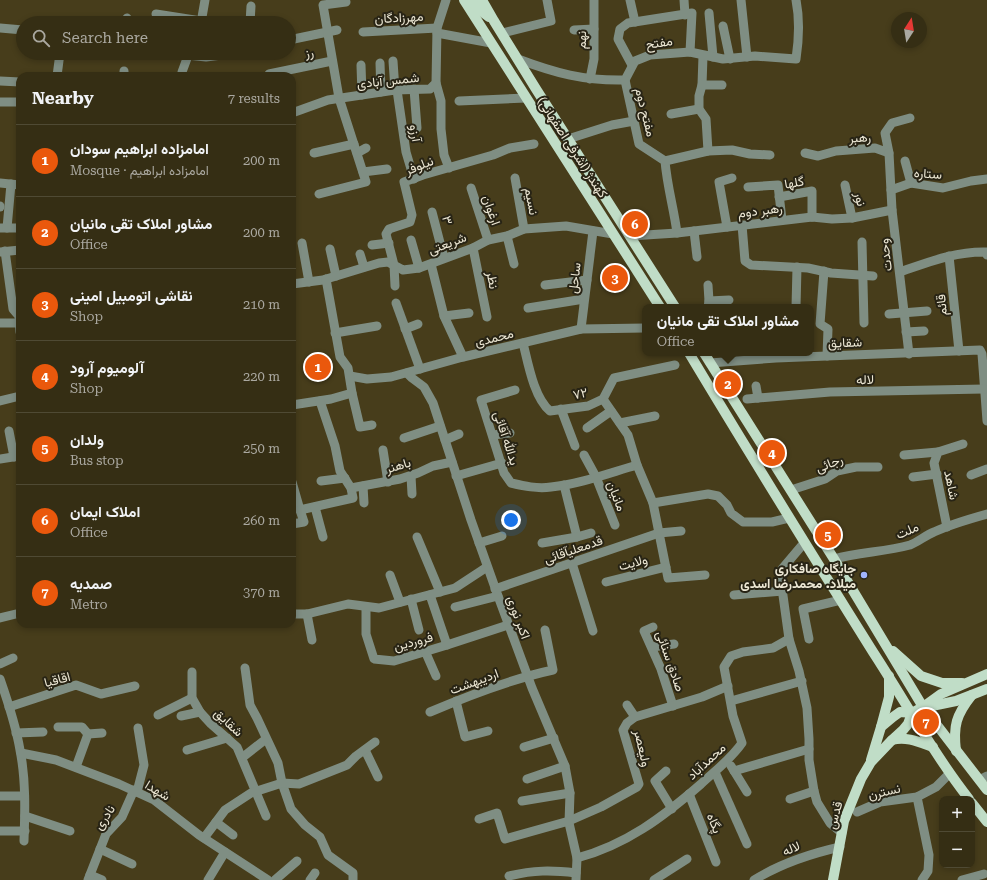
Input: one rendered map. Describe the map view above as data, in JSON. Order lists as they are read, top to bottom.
{
  "streets": {
    "main road": ["کهندژ (اشرفی اصفهانی)", "قدس"],
    "street": [
      "مهرزادگان",
      "نهم",
      "مفتح",
      "رز",
      "شمس آبادی",
      "مفتح دوم",
      "آرزو",
      "رهبر",
      "نیلوفر",
      "ستاره",
      "گلها",
      "نور",
      "نسیم",
      "ارغوان",
      "رهبر دوم",
      "۳",
      "شریعتی",
      "وحدت",
      "ساحل",
      "نظر",
      "قائم",
      "محمدی",
      "شقایق",
      "لاله",
      "۷۲",
      "یدالله آقائی",
      "رجائی",
      "باهنر",
      "شاهد",
      "مانیان",
      "ملت",
      "قدمعلیآقائی",
      "ولایت",
      "اکبر نوری",
      "فروردین",
      "صادق سنائی",
      "اقاقیا",
      "اردیبهشت",
      "ولیعصر",
      "محمدآباد",
      "شهدا",
      "نسترن",
      "نادری",
      "پگاه"
    ]
  },
  "crossings": [
    ["مهرزادگان", "شمس آبادی"],
    ["شمس آبادی", "آرزو"],
    ["آرزو", "نیلوفر"],
    ["رهبر", "وحدت"],
    ["کهندژ (اشرفی اصفهانی)", "رهبر دوم"],
    ["کهندژ (اشرفی اصفهانی)", "شریعتی"],
    ["نیلوفر", "شریعتی"],
    ["ستاره", "وحدت"],
    ["گلها", "رهبر دوم"],
    ["نور", "رهبر دوم"],
    ["نسیم", "شریعتی"],
    ["ارغوان", "شریعتی"],
    ["رهبر دوم", "وحدت"],
    ["۳", "شریعتی"],
    ["شریعتی", "ساحل"],
    ["شریعتی", "نظر"],
    ["وحدت", "شقایق"],
    ["ساحل", "محمدی"],
    ["قائم", "شقایق"],
    ["محمدی", "۷۲"],
    ["محمدی", "اکبر نوری"],
    ["شقایق", "لاله"],
    ["لاله", "قدس"],
    ["یدالله آقائی", "مانیان"],
    ["باهنر", "اکبر نوری"],
    ["شاهد", "ملت"],
    ["قدمعلیآقائی", "اکبر نوری"],
    ["اکبر نوری", "فروردین"],
    ["اکبر نوری", "اردیبهشت"],
    ["اکبر نوری", "ولیعصر"],
    ["اکبر نوری", "محمدآباد"],
    ["صادق سنائی", "ولیعصر"],
    ["ولیعصر", "محمدآباد"],
    ["محمدآباد", "پگاه"],
    ["شهدا", "نادری"]
  ],
  "places": ["جایگاه صافکاری میلاد. محمدرضا اسدی"],
  "north": "top",
  "page": {
    "search": "Search here",
    "heading": ["Nearby", "7 results"],
    "list": [
      {
        "mark": "1",
        "name": "امامزاده ابراهیم سودان",
        "note": "Mosque · امامزاده ابراهیم",
        "value": "200 m"
      },
      {
        "mark": "2",
        "name": "مشاور املاک تقی مانیان",
        "note": "Office",
        "value": "200 m"
      },
      {
        "mark": "3",
        "name": "نقاشی اتومبیل امینی",
        "note": "Shop",
        "value": "210 m"
      },
      {
        "mark": "4",
        "name": "آلومیوم آرود",
        "note": "Shop",
        "value": "220 m"
      },
      {
        "mark": "5",
        "name": "ولدان",
        "note": "Bus stop",
        "value": "250 m"
      },
      {
        "mark": "6",
        "name": "املاک ایمان",
        "note": "Office",
        "value": "260 m"
      },
      {
        "mark": "7",
        "name": "صمدیه",
        "note": "Metro",
        "value": "370 m"
      }
    ],
    "pins": [
      "6",
      "3",
      "1",
      "2",
      "4",
      "5",
      "7"
    ],
    "popup": ["مشاور املاک تقی مانیان", "Office"],
    "map_buttons": ["+", "−"]
  }
}
